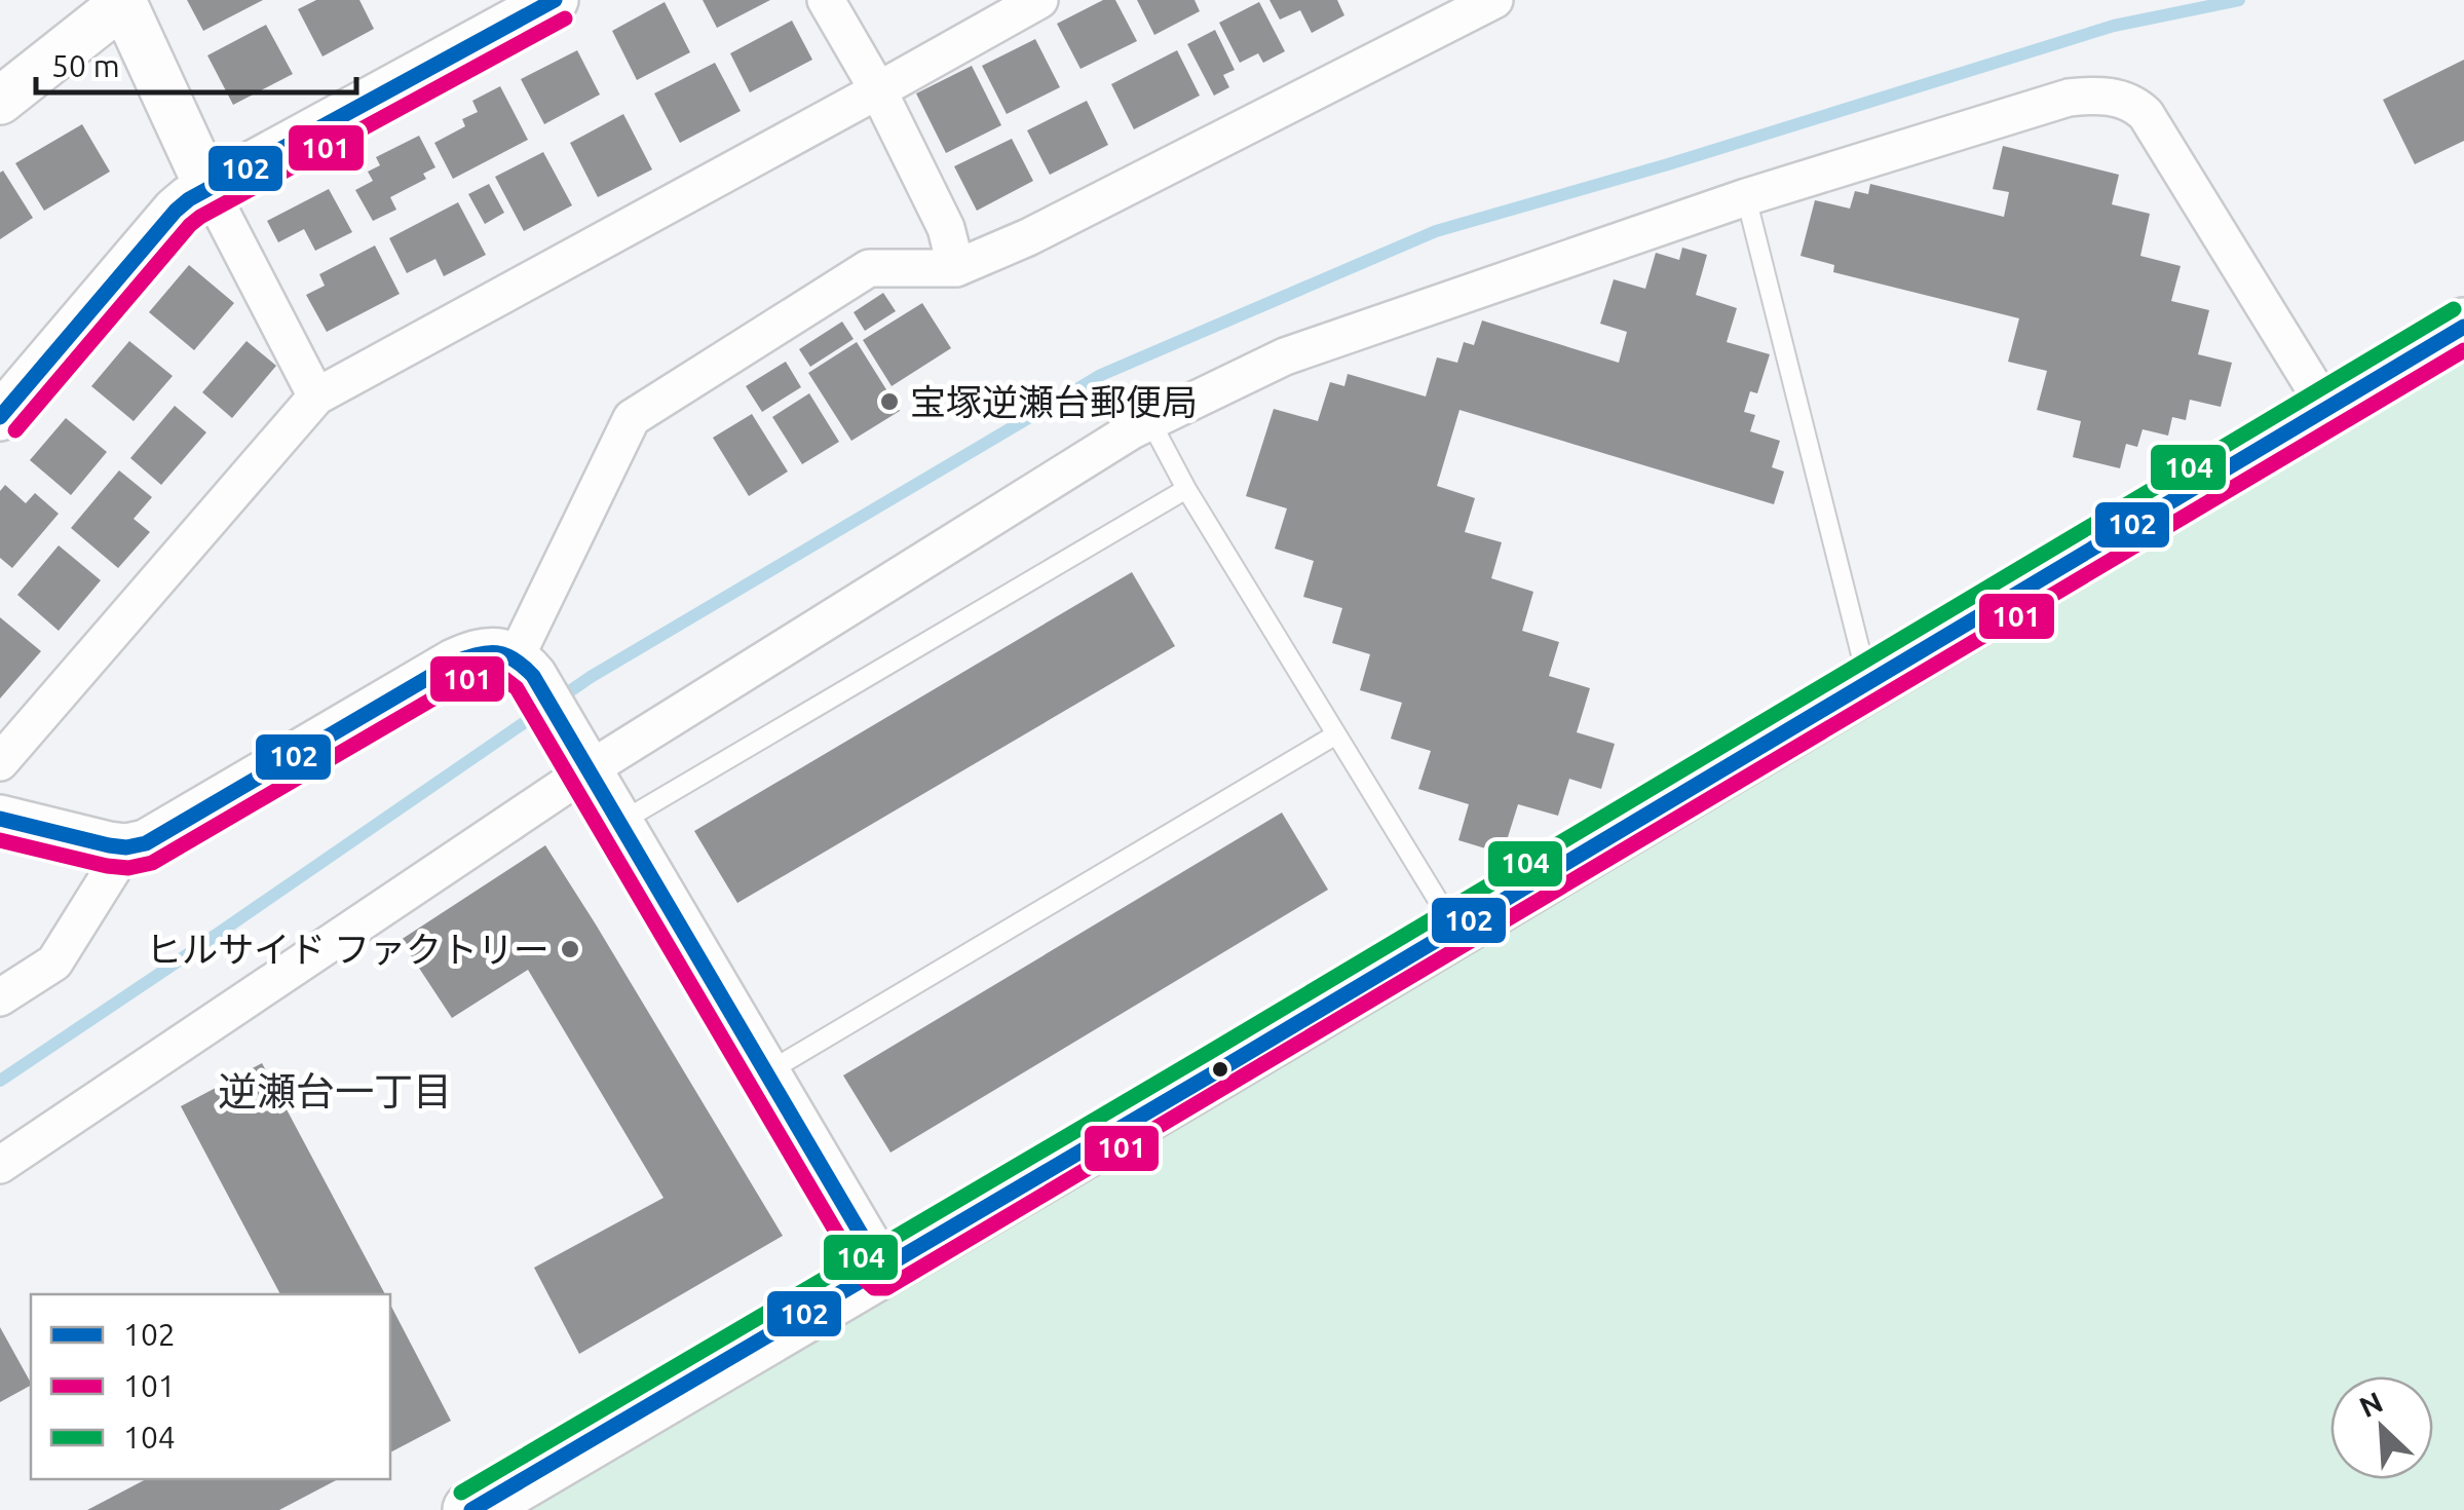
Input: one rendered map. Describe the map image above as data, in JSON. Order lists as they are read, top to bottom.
{
  "districts": ["逆瀬台一丁目"],
  "places": ["宝塚逆瀬台郵便局", "ヒルサイド ファクトリー"],
  "lines": ["transit line 102", "transit line 101", "transit line 104"],
  "legend": ["102", "101", "104"],
  "scale_bar": "50 m",
  "north": "top left"
}
